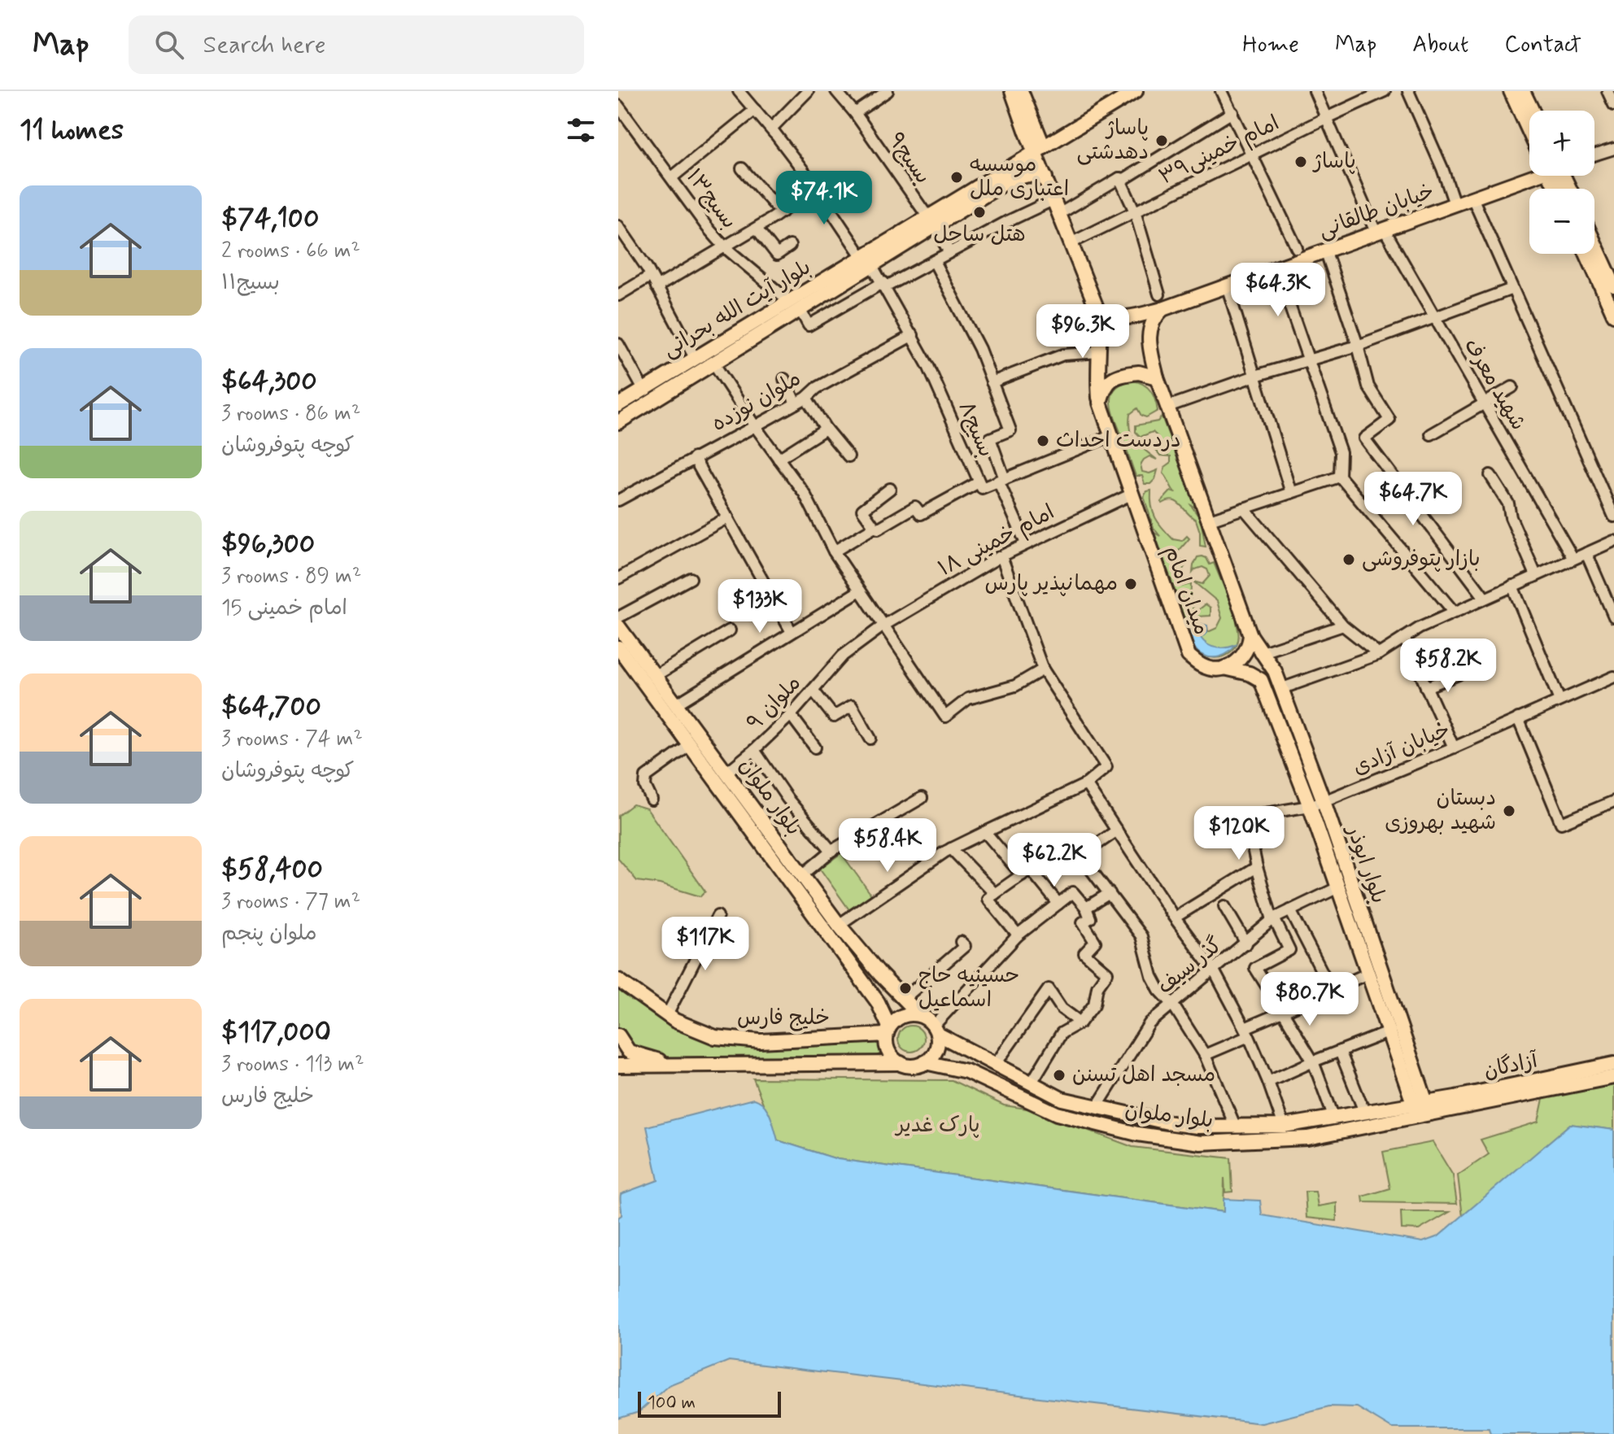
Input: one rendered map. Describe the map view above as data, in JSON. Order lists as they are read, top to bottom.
{
  "streets": {
    "main road": [
      "خیابان طالقانی",
      "بلوار آیت الله بحرانی",
      "میدان امام",
      "بلوار ملوان",
      "بلوار ابوذر",
      "خلیج فارس",
      "آزادگان"
    ],
    "street": [
      "امام خمینی۳۹",
      "بسیج۹",
      "بسیج۱۳",
      "شهید معرف",
      "ملوان نوزده",
      "بسیج۸",
      "امام خمینی ۱۸",
      "ملوان ۹",
      "خیابان آزادی",
      "گذر سیف"
    ]
  },
  "crossings": [
    ["امام خمینی۳۹", "شهید معرف"],
    ["بسیج۹", "بلوار آیت الله بحرانی"],
    ["بسیج۱۳", "بلوار آیت الله بحرانی"],
    ["بسیج۱۳", "بسیج۸"],
    ["خیابان طالقانی", "شهید معرف"],
    ["خیابان طالقانی", "میدان امام"],
    ["بلوار آیت الله بحرانی", "بسیج۸"],
    ["ملوان نوزده", "بسیج۸"],
    ["بسیج۸", "میدان امام"],
    ["امام خمینی ۱۸", "میدان امام"],
    ["امام خمینی ۱۸", "ملوان ۹"],
    ["ملوان ۹", "بلوار ملوان"],
    ["خیابان آزادی", "بلوار ابوذر"],
    ["بلوار ملوان", "بلوار ابوذر"],
    ["بلوار ملوان", "گذر سیف"],
    ["بلوار ملوان", "خلیج فارس"],
    ["بلوار ملوان", "آزادگان"],
    ["بلوار ابوذر", "گذر سیف"],
    ["بلوار ابوذر", "آزادگان"]
  ],
  "parks": ["پارک غدیر"],
  "places": [
    "پاساژ دهدشتی",
    "پاساژ",
    "موسسه اعتباری ملل",
    "هتل ساحل",
    "دردست احداث",
    "بازار پتوفروشی",
    "مهمانپذیر پارس",
    "دبستان شهید بهروزی",
    "حسینیه حاج اسماعیل",
    "مسجد اهل تسنن"
  ],
  "scale_bar": "100 m",
  "page": {
    "header": "Map",
    "search": "Search here",
    "nav": [
      "Home",
      "Map",
      "About",
      "Contact"
    ],
    "heading": "11 homes",
    "map_buttons": ["+", "−"],
    "list": [
      {
        "name": "$74,100",
        "note": "2 rooms · 66 m² · بسیج۱۱"
      },
      {
        "name": "$64,300",
        "note": "3 rooms · 86 m² · کوچه پتوفروشان"
      },
      {
        "name": "$96,300",
        "note": "3 rooms · 89 m² · امام خمینی 15"
      },
      {
        "name": "$64,700",
        "note": "3 rooms · 74 m² · کوچه پتوفروشان"
      },
      {
        "name": "$58,400",
        "note": "3 rooms · 77 m² · ملوان پنجم"
      },
      {
        "name": "$117,000",
        "note": "3 rooms · 113 m² · خلیج فارس"
      }
    ],
    "price": [
      "$74.1K",
      "$64.3K",
      "$96.3K",
      "$64.7K",
      "$133K",
      "$58.2K",
      "$120K",
      "$58.4K",
      "$62.2K",
      "$117K",
      "$80.7K"
    ],
    "scale": "100 m"
  }
}
